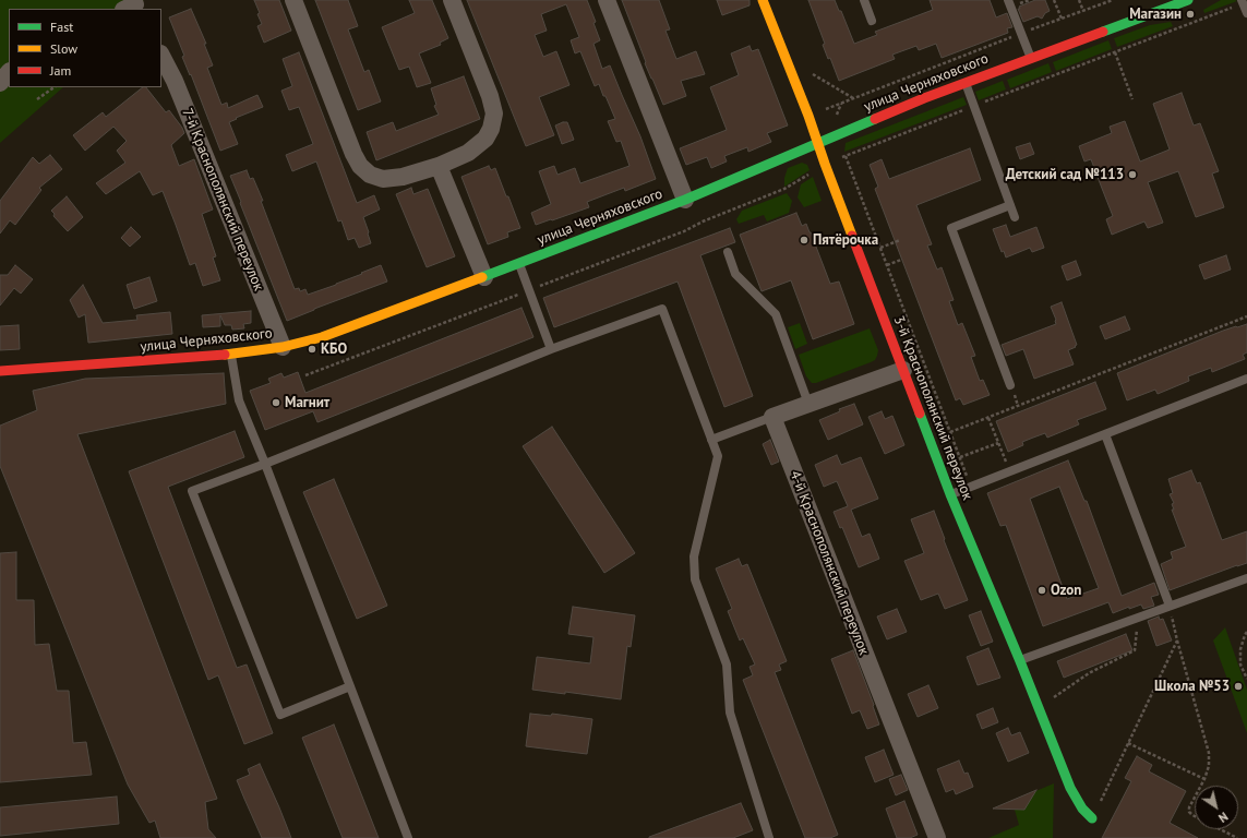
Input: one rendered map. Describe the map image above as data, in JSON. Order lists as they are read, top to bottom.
{
  "streets": {
    "main road": ["улица Черняховского", "3-й Краснополянский переулок"],
    "street": ["7-й Краснополянский переулок", "4-й Краснополянский переулок"]
  },
  "crossings": [
    ["улица Черняховского", "7-й Краснополянский переулок"],
    ["улица Черняховского", "3-й Краснополянский переулок"]
  ],
  "places": [
    "Магазин",
    "Детский сад №113",
    "Пятёрочка",
    "КБО",
    "Магнит",
    "Ozon",
    "Школа №53"
  ],
  "legend": ["Fast", "Slow", "Jam"],
  "north": "bottom right"
}
